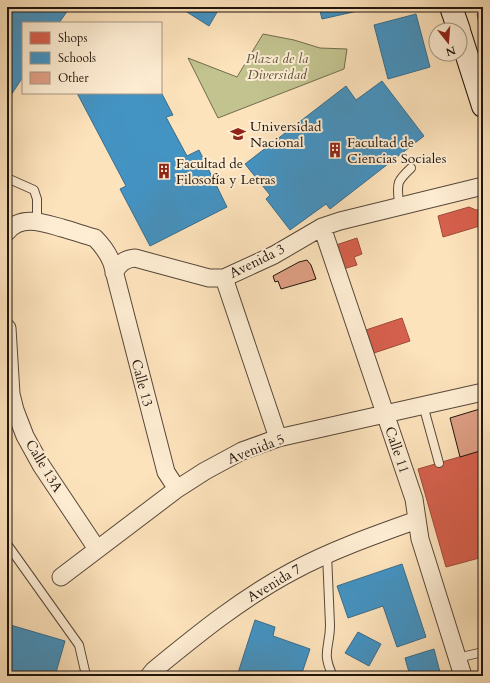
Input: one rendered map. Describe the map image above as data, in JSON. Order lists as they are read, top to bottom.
{
  "streets": {
    "street": [
      "Avenida 3",
      "Calle 13",
      "Avenida 5",
      "Calle 11",
      "Calle 13A",
      "Avenida 7"
    ]
  },
  "crossings": [
    ["Avenida 3", "Calle 13"],
    ["Avenida 3", "Calle 11"],
    ["Calle 13", "Avenida 5"],
    ["Avenida 5", "Calle 11"],
    ["Avenida 5", "Calle 13A"],
    ["Calle 11", "Avenida 7"]
  ],
  "parks": ["Plaza de la Diversidad"],
  "places": {
    "school or university": ["Universidad Nacional"],
    "building": ["Facultad de Ciencias Sociales", "Facultad de Filosofía y Letras"]
  },
  "legend": ["Shops", "Schools", "Other"],
  "north": "bottom"
}
